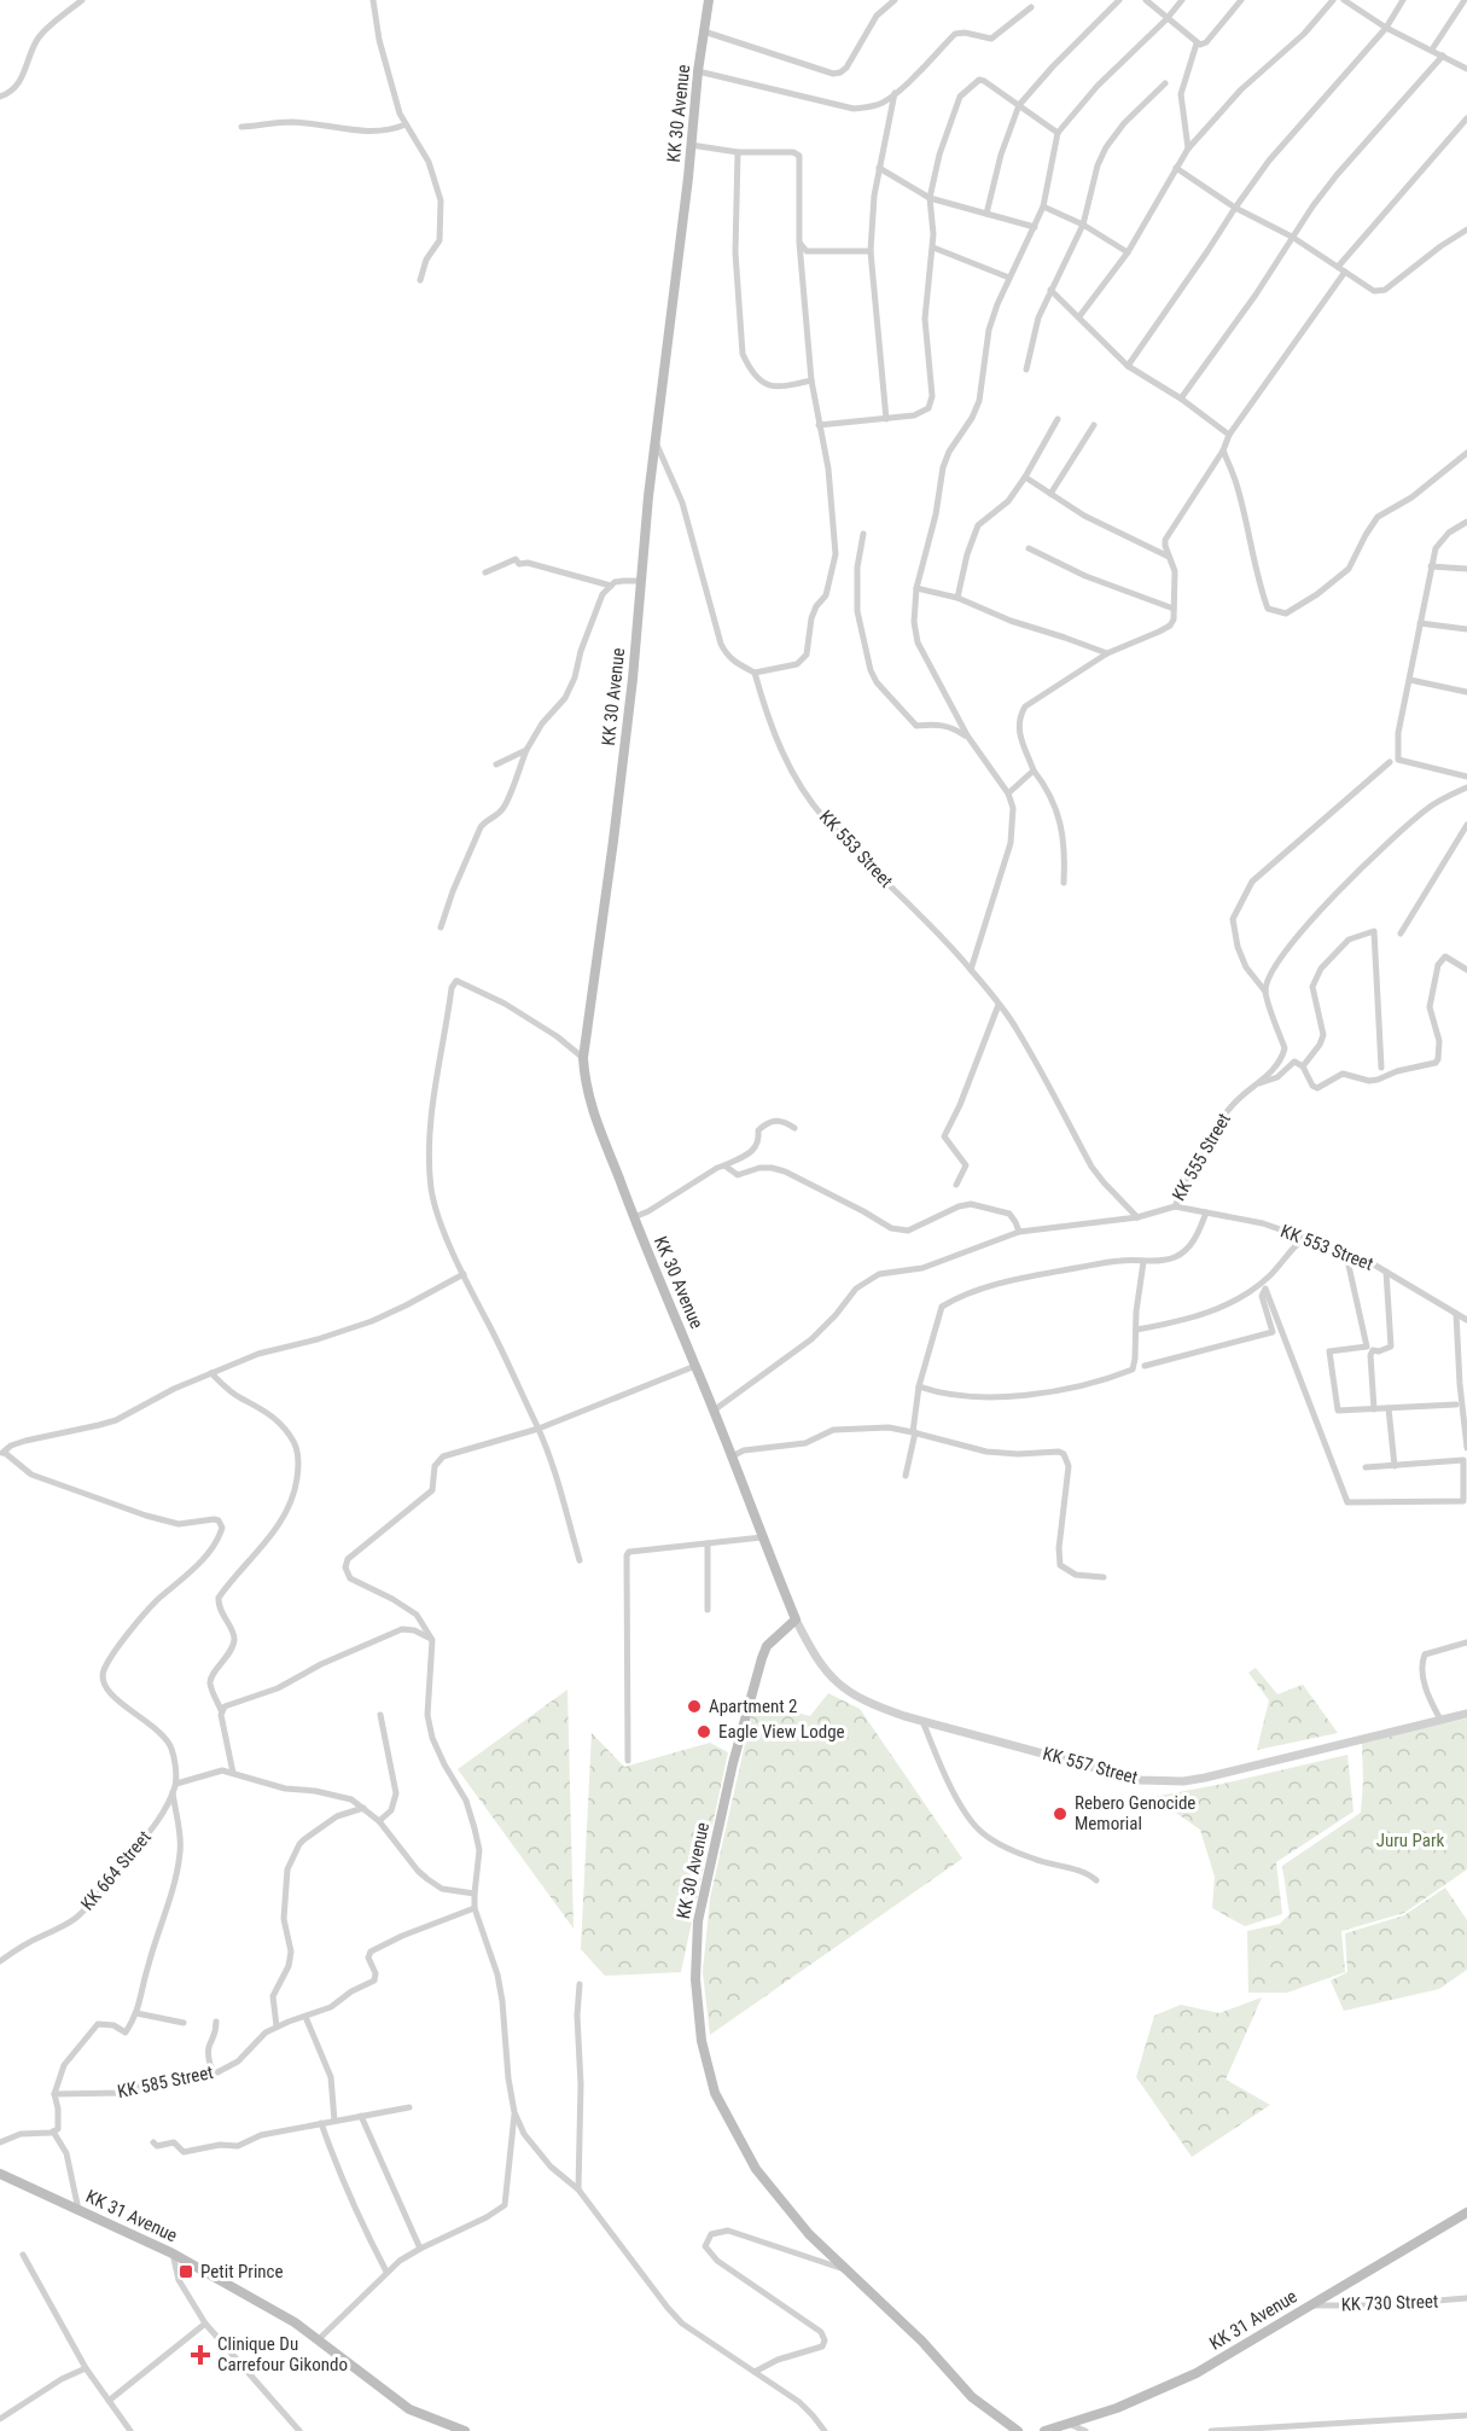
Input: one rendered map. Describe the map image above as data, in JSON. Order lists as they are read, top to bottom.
{
  "streets": {
    "main road": ["KK 30 Avenue", "KK 31 Avenue"],
    "street": [
      "KK 553 Street",
      "KK 555 Street",
      "KK 557 Street",
      "KK 664 Street",
      "KK 585 Street",
      "KK 730 Street"
    ]
  },
  "crossings": [
    ["KK 30 Avenue", "KK 555 Street"],
    ["KK 30 Avenue", "KK 557 Street"],
    ["KK 553 Street", "KK 555 Street"],
    ["KK 31 Avenue", "KK 730 Street"]
  ],
  "parks": ["Juru Park"],
  "places": {
    "other": ["Apartment 2", "Eagle View Lodge", "Rebero Genocide Memorial"],
    "transit": ["Petit Prince"],
    "health": ["Clinique Du Carrefour Gikondo"]
  }
}
